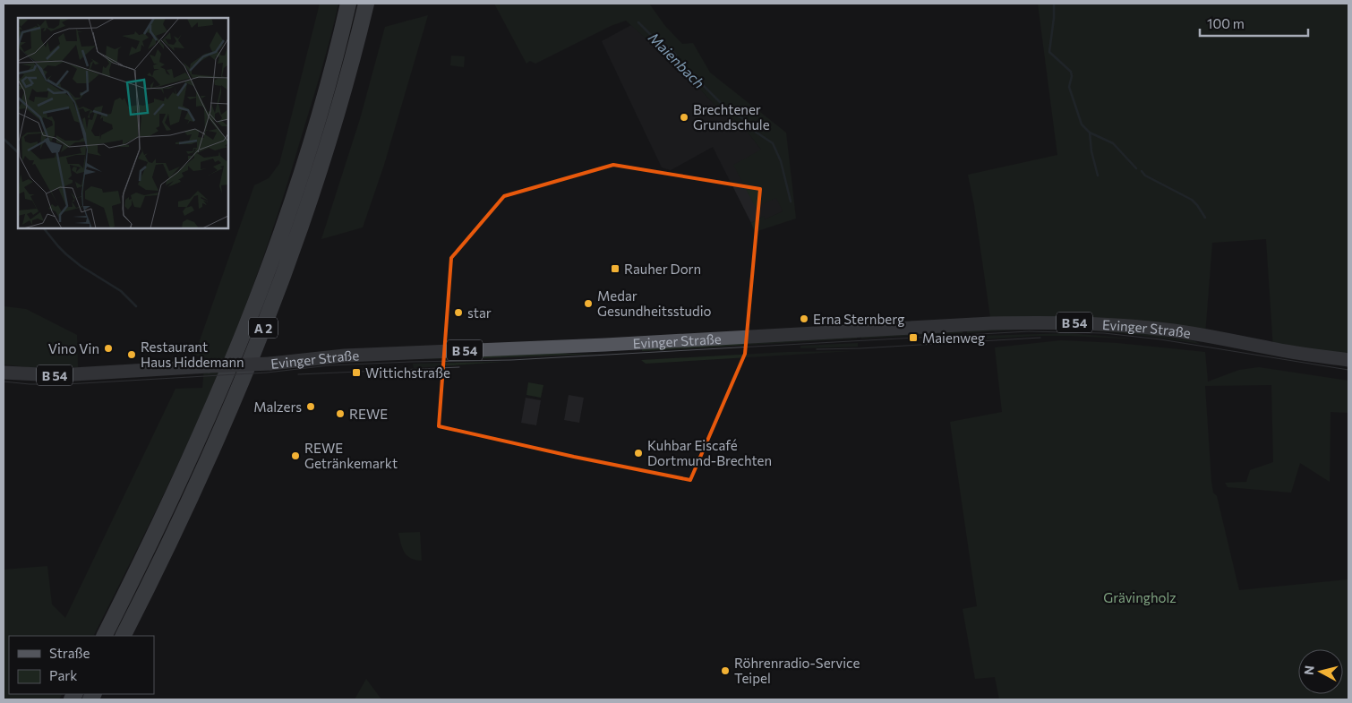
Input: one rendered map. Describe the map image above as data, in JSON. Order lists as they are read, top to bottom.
{
  "streets": {
    "highway": ["A 2"],
    "main road": ["B 54", "Evinger Straße"]
  },
  "water": ["Maienbach"],
  "parks": ["Grävingholz"],
  "places": {
    "other": [
      "Brechtener Grundschule",
      "Medar Gesundheitsstudio",
      "star",
      "Erna Sternberg",
      "Vino Vin",
      "Restaurant Haus Hiddemann",
      "Malzers",
      "REWE",
      "Kuhbar Eiscafé Dortmund-Brechten",
      "REWE Getränkemarkt",
      "Röhrenradio-Service Teipel"
    ],
    "transit": ["Rauher Dorn", "Maienweg", "Wittichstraße"]
  },
  "legend": ["Straße", "Park"],
  "scale_bar": "100 m",
  "north": "left"
}
